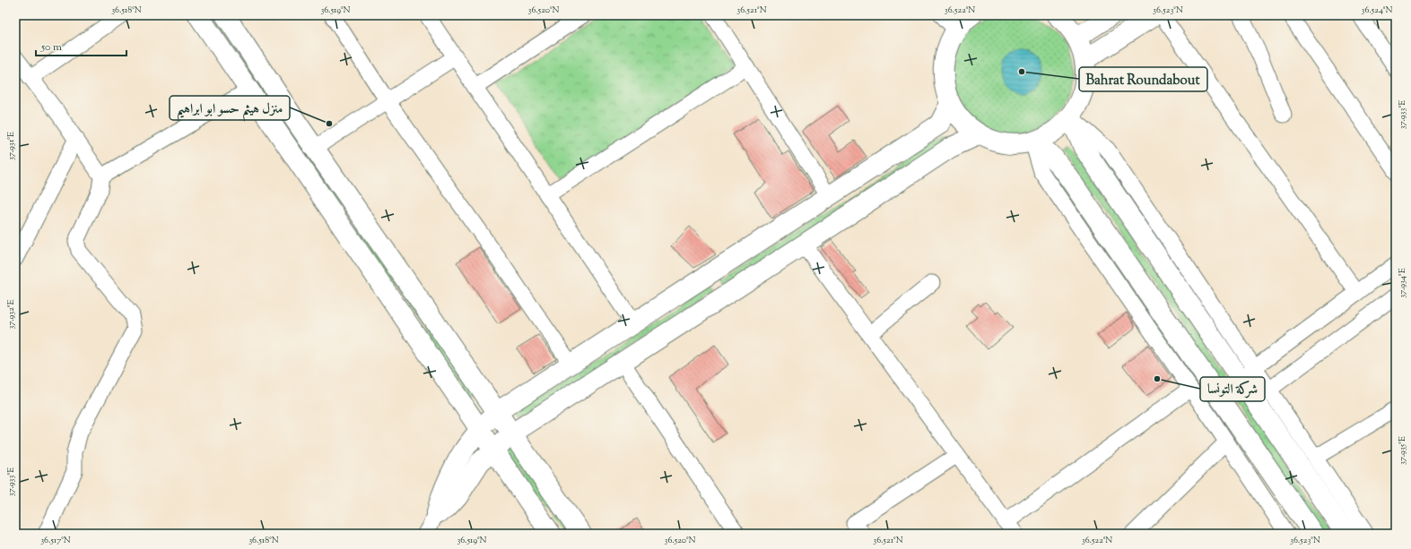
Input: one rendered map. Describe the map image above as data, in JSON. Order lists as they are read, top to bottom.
{
  "places": ["Bahrat Roundabout", "منزل هيثم حسو ابو ابراهيم", "شركة التونسا"],
  "scale_bar": "50 m",
  "coordinates": [
    "36.518°N",
    "36.519°N",
    "36.520°N",
    "36.521°N",
    "36.522°N",
    "36.523°N",
    "36.524°N",
    "37.933°E",
    "37.931°E",
    "37.934°E",
    "37.932°E",
    "37.935°E",
    "36.517°N"
  ]
}
